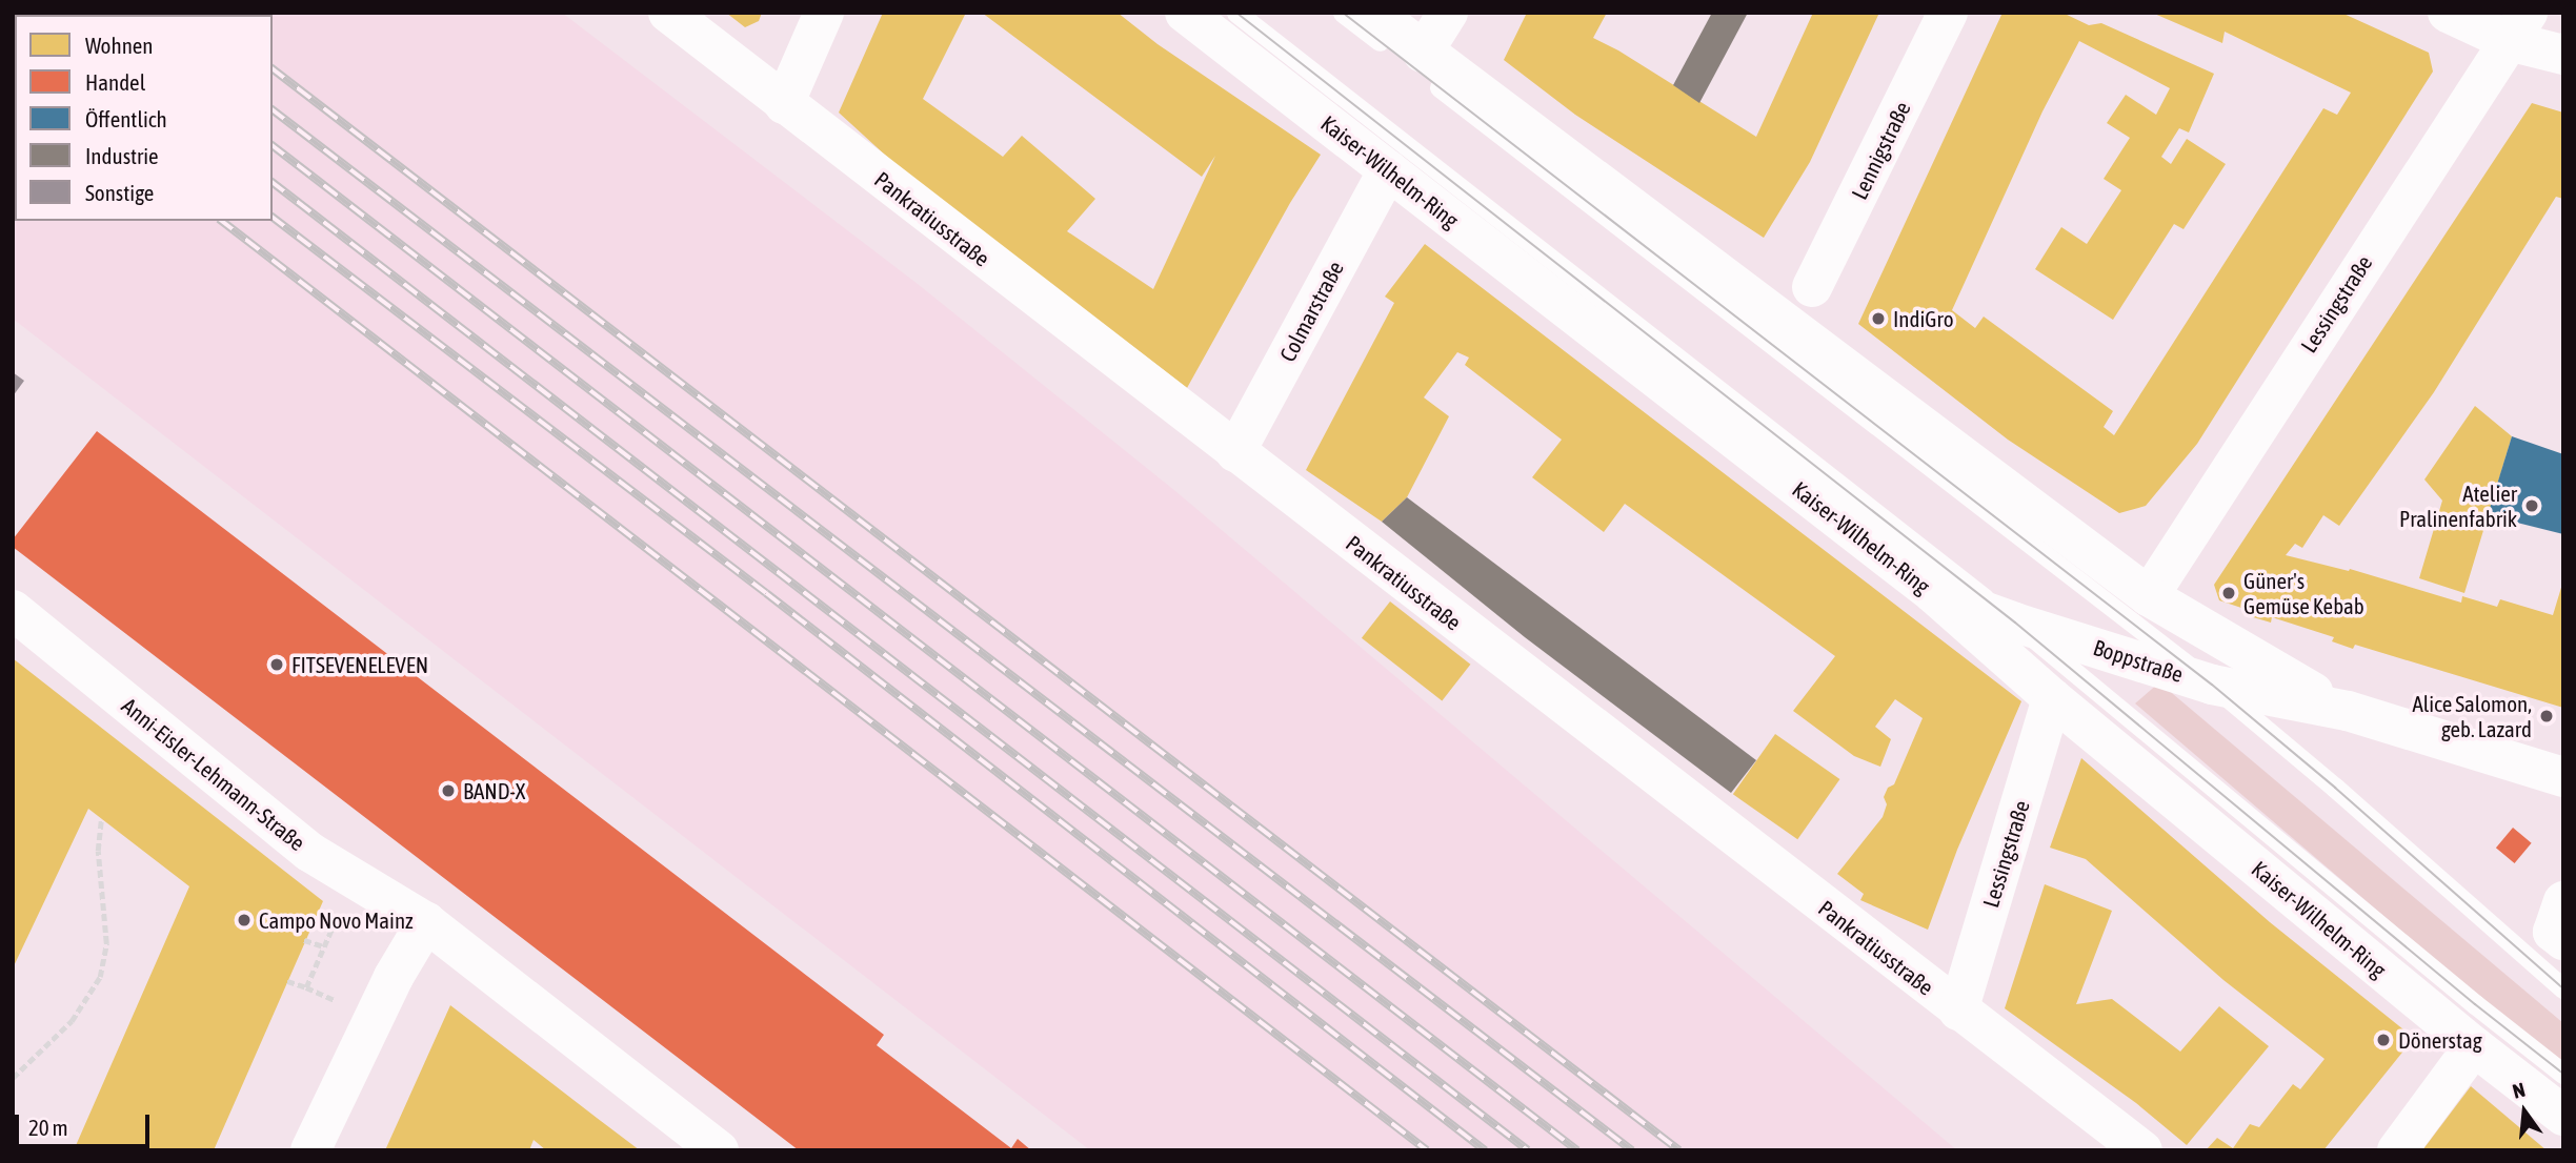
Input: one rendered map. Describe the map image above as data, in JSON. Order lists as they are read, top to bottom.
{
  "streets": {
    "street": [
      "Lennigstraße",
      "Kaiser-Wilhelm-Ring",
      "Pankratiusstraße",
      "Lessingstraße",
      "Colmarstraße",
      "Boppstraße",
      "Anni-Eisler-Lehmann-Straße"
    ]
  },
  "crossings": [
    ["Kaiser-Wilhelm-Ring", "Lessingstraße"],
    ["Kaiser-Wilhelm-Ring", "Colmarstraße"],
    ["Kaiser-Wilhelm-Ring", "Boppstraße"],
    ["Pankratiusstraße", "Lessingstraße"],
    ["Pankratiusstraße", "Colmarstraße"],
    ["Lessingstraße", "Boppstraße"]
  ],
  "places": [
    "IndiGro",
    "Atelier Pralinenfabrik",
    "Güner's Gemüse Kebab",
    "FITSEVENELEVEN",
    "Alice Salomon, geb. Lazard",
    "BAND-X",
    "Campo Novo Mainz",
    "Dönerstag"
  ],
  "legend": [
    "Wohnen",
    "Handel",
    "Öffentlich",
    "Industrie",
    "Sonstige"
  ],
  "scale_bar": "20 m",
  "north": "top"
}
